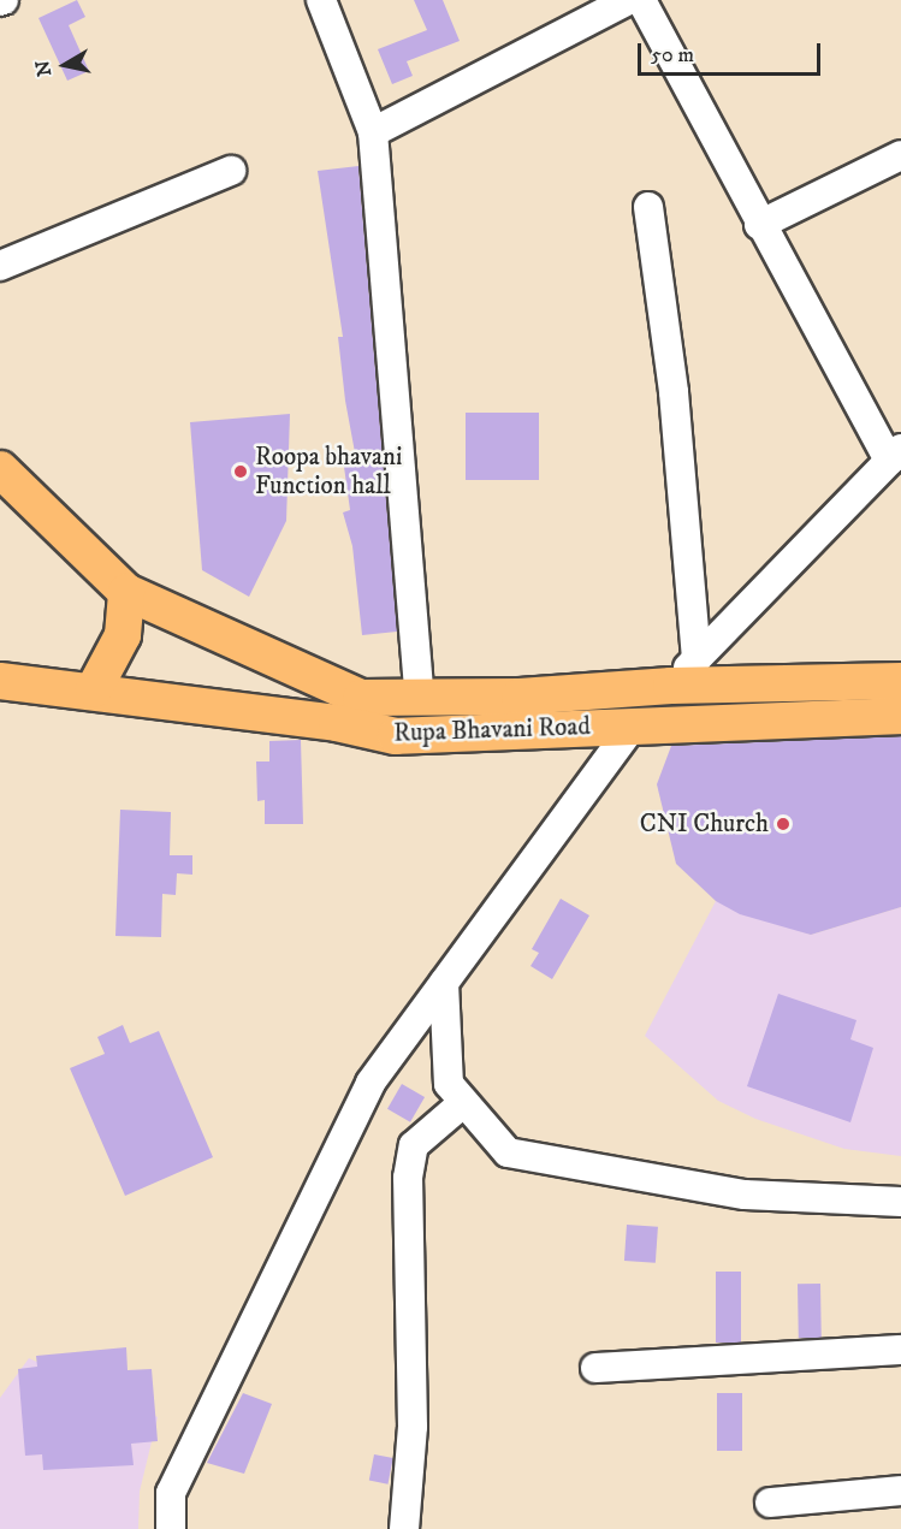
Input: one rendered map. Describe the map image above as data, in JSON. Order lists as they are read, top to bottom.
{
  "streets": {
    "main road": ["Rupa Bhavani Road"]
  },
  "places": ["Roopa bhavani Function hall", "CNI Church"],
  "scale_bar": "50 m",
  "north": "left"
}
